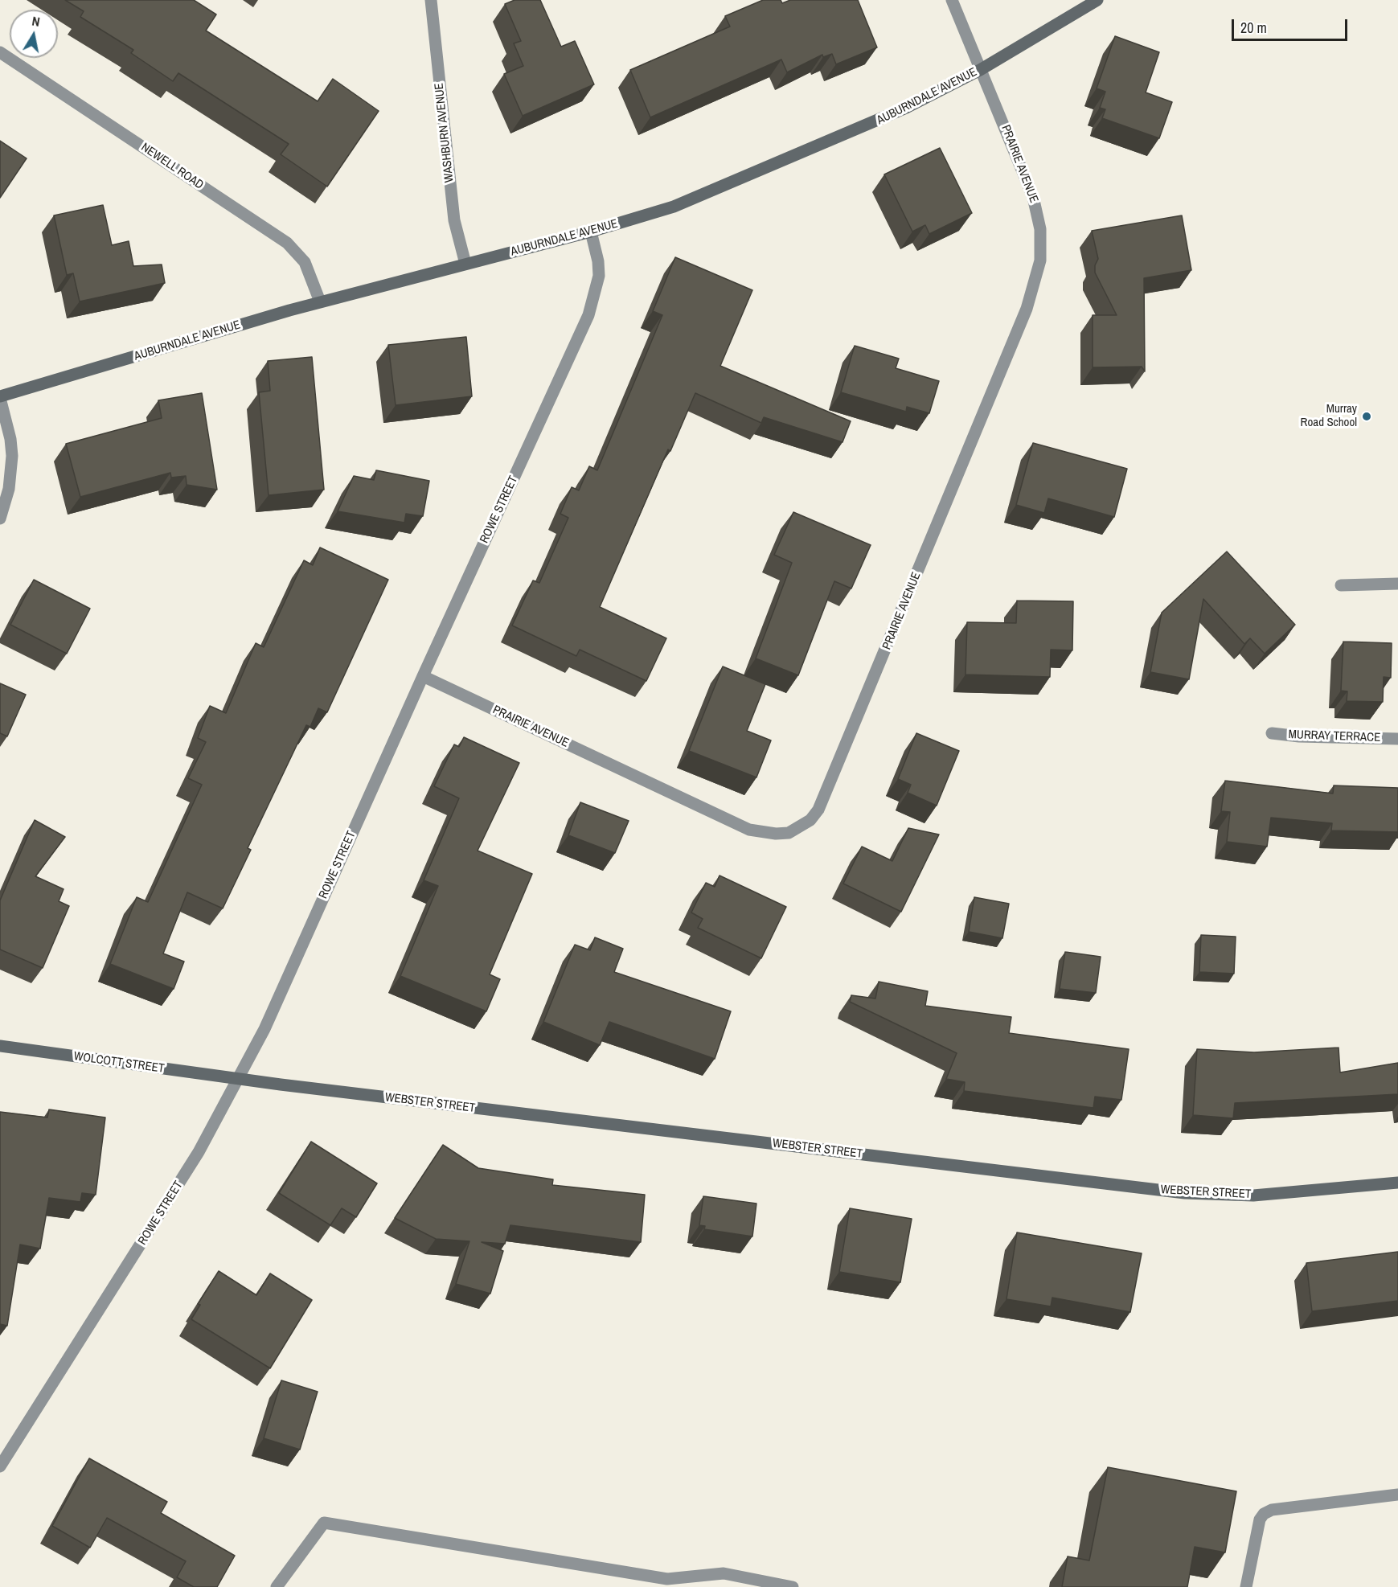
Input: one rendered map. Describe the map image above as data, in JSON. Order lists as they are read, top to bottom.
{
  "streets": {
    "street": [
      "AUBURNDALE AVENUE",
      "WASHBURN AVENUE",
      "PRAIRIE AVENUE",
      "NEWELL ROAD",
      "ROWE STREET",
      "MURRAY TERRACE",
      "WOLCOTT STREET",
      "WEBSTER STREET"
    ]
  },
  "crossings": [
    ["AUBURNDALE AVENUE", "WASHBURN AVENUE"],
    ["AUBURNDALE AVENUE", "PRAIRIE AVENUE"],
    ["AUBURNDALE AVENUE", "NEWELL ROAD"],
    ["AUBURNDALE AVENUE", "ROWE STREET"],
    ["PRAIRIE AVENUE", "ROWE STREET"],
    ["ROWE STREET", "WOLCOTT STREET"],
    ["ROWE STREET", "WEBSTER STREET"],
    ["WOLCOTT STREET", "WEBSTER STREET"]
  ],
  "places": ["Murray Road School"],
  "scale_bar": "20 m",
  "north": "top"
}
